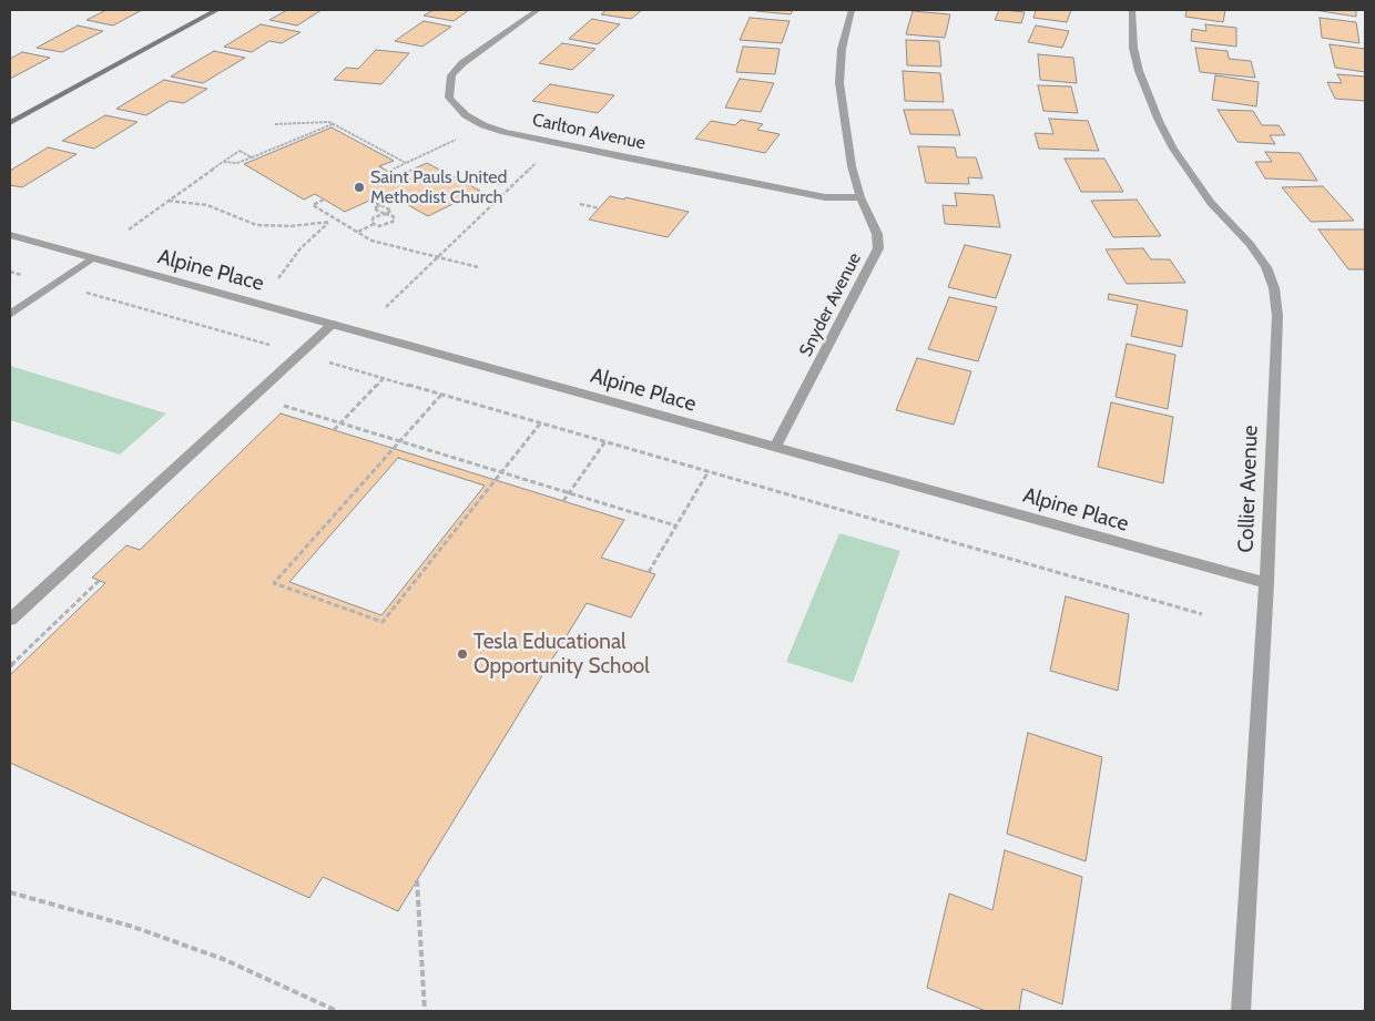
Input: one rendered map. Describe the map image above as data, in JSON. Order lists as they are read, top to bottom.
{
  "streets": {
    "street": [
      "Carlton Avenue",
      "Alpine Place",
      "Snyder Avenue",
      "Collier Avenue"
    ]
  },
  "crossings": [
    ["Carlton Avenue", "Snyder Avenue"],
    ["Alpine Place", "Snyder Avenue"],
    ["Alpine Place", "Collier Avenue"]
  ],
  "places": ["Saint Pauls United Methodist Church", "Tesla Educational Opportunity School"]
}
